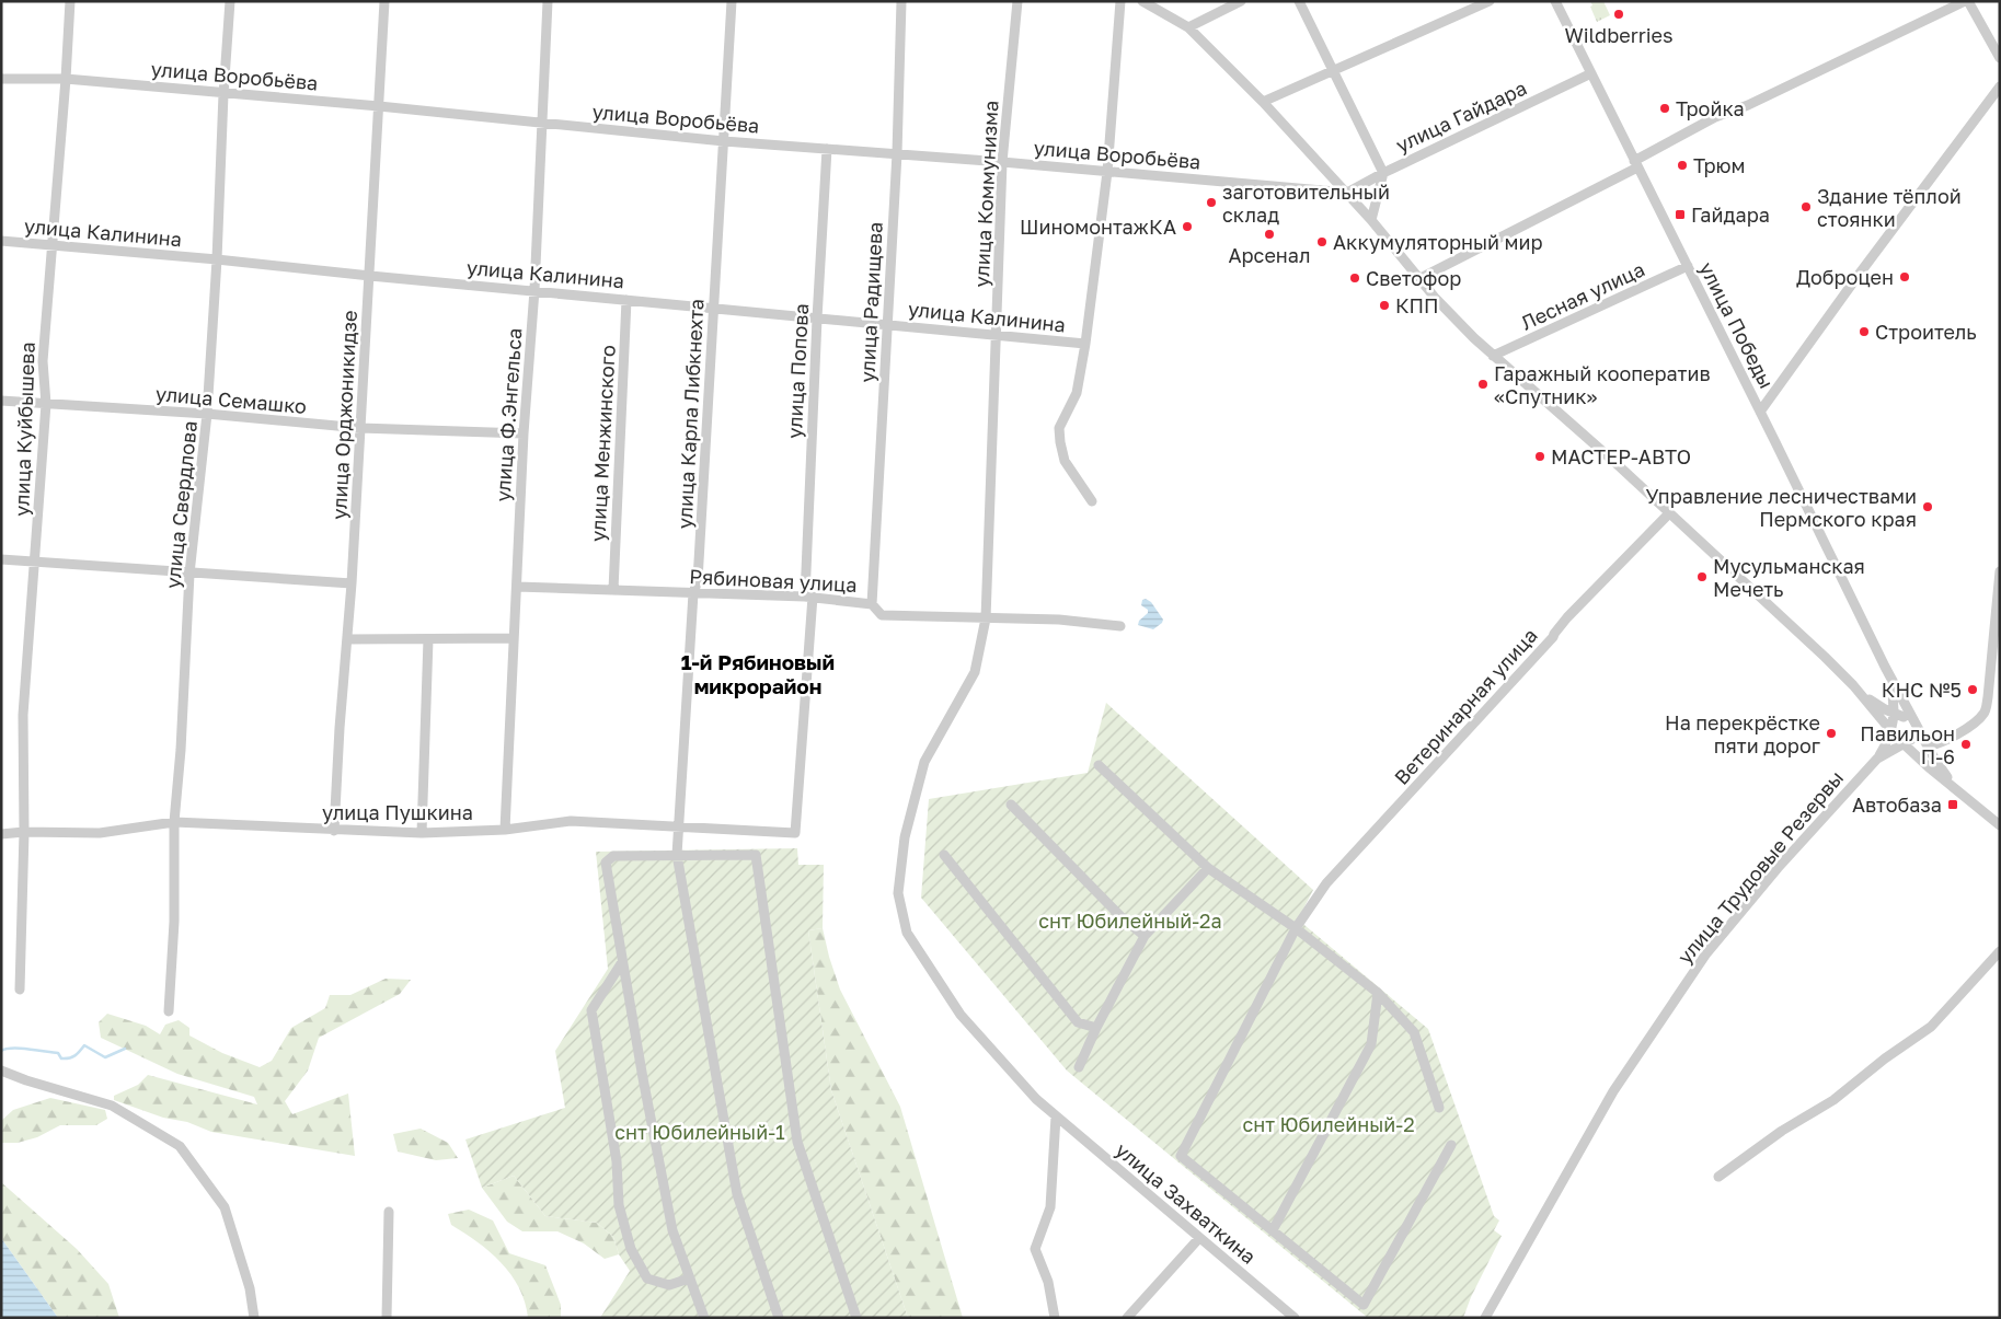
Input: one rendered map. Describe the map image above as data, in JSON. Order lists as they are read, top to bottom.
{
  "streets": {
    "street": [
      "улица Воробьёва",
      "улица Гайдара",
      "улица Коммунизма",
      "улица Калинина",
      "Лесная улица",
      "улица Радищева",
      "улица Победы",
      "улица Попова",
      "улица Семашко",
      "улица Карла Либкнехта",
      "улица Орджоникидзе",
      "улица Ф.Энгельса",
      "улица Куйбышева",
      "улица Менжинского",
      "улица Свердлова",
      "Рябиновая улица",
      "Ветеринарная улица",
      "улица Пушкина",
      "улица Трудовые Резервы",
      "улица Захваткина"
    ]
  },
  "crossings": [
    ["улица Воробьёва", "улица Гайдара"],
    ["улица Воробьёва", "улица Коммунизма"],
    ["улица Воробьёва", "улица Радищева"],
    ["улица Воробьёва", "улица Попова"],
    ["улица Воробьёва", "улица Карла Либкнехта"],
    ["улица Воробьёва", "улица Орджоникидзе"],
    ["улица Воробьёва", "улица Ф.Энгельса"],
    ["улица Воробьёва", "улица Куйбышева"],
    ["улица Воробьёва", "улица Свердлова"],
    ["улица Гайдара", "улица Победы"],
    ["улица Коммунизма", "улица Калинина"],
    ["улица Коммунизма", "Рябиновая улица"],
    ["улица Коммунизма", "улица Захваткина"],
    ["улица Калинина", "улица Радищева"],
    ["улица Калинина", "улица Попова"],
    ["улица Калинина", "улица Карла Либкнехта"],
    ["улица Калинина", "улица Орджоникидзе"],
    ["улица Калинина", "улица Ф.Энгельса"],
    ["улица Калинина", "улица Куйбышева"],
    ["улица Калинина", "улица Менжинского"],
    ["улица Калинина", "улица Свердлова"],
    ["Лесная улица", "улица Победы"],
    ["улица Радищева", "Рябиновая улица"],
    ["улица Попова", "Рябиновая улица"],
    ["улица Попова", "улица Пушкина"],
    ["улица Семашко", "улица Орджоникидзе"],
    ["улица Семашко", "улица Ф.Энгельса"],
    ["улица Семашко", "улица Куйбышева"],
    ["улица Семашко", "улица Свердлова"],
    ["улица Карла Либкнехта", "Рябиновая улица"],
    ["улица Карла Либкнехта", "улица Пушкина"],
    ["улица Орджоникидзе", "улица Пушкина"],
    ["улица Ф.Энгельса", "Рябиновая улица"],
    ["улица Ф.Энгельса", "улица Пушкина"],
    ["улица Куйбышева", "улица Пушкина"],
    ["улица Менжинского", "Рябиновая улица"],
    ["улица Свердлова", "улица Пушкина"],
    ["Рябиновая улица", "улица Захваткина"]
  ],
  "districts": ["1-й Рябиновый микрорайон"],
  "parks": ["снт Юбилейный-2а", "снт Юбилейный-2", "снт Юбилейный-1"],
  "places": {
    "other": [
      "Wildberries",
      "Тройка",
      "Трюм",
      "заготовительный склад",
      "Здание тёплой стоянки",
      "ШиномонтажКА",
      "Арсенал",
      "Аккумуляторный мир",
      "Доброцен",
      "Светофор",
      "КПП",
      "Строитель",
      "Гаражный кооператив «Спутник»",
      "МАСТЕР-АВТО",
      "Управление лесничествами Пермского края",
      "Мусульманская Мечеть",
      "КНС №5",
      "На перекрёстке пяти дорог",
      "Павильон П-6"
    ],
    "transit": ["Гайдара", "Автобаза"]
  }
}
